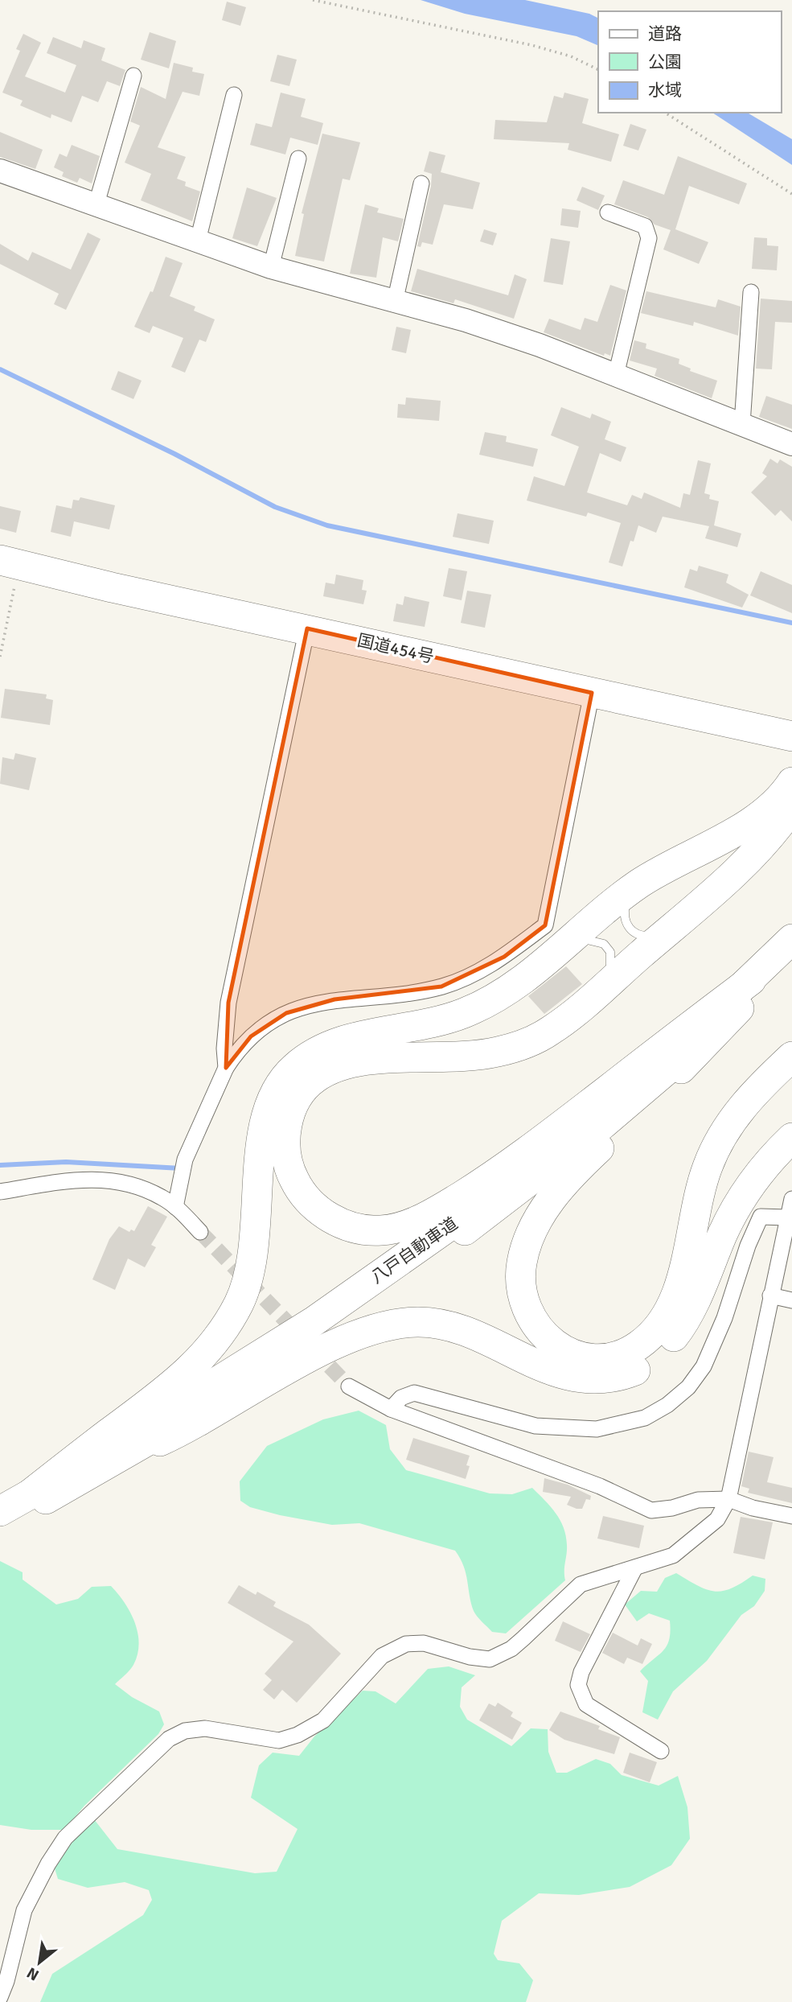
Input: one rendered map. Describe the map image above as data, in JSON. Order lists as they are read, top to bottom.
{
  "streets": {
    "highway": ["国道454号", "八戸自動車道"]
  },
  "legend": ["道路", "公園", "水域"],
  "north": "bottom left"
}
